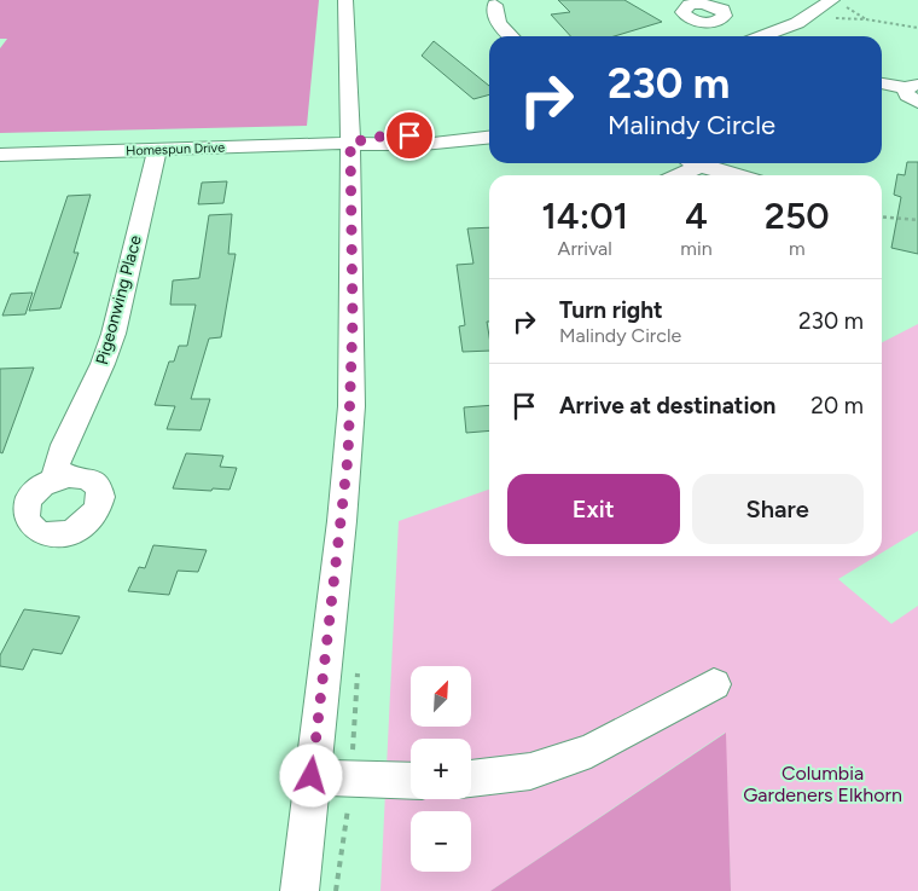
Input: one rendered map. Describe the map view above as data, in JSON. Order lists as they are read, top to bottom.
{
  "streets": {
    "street": ["Homespun Drive", "Pigeonwing Place"]
  },
  "crossings": [
    ["Homespun Drive", "Pigeonwing Place"]
  ],
  "parks": ["Columbia Gardeners Elkhorn"],
  "north": "top right",
  "page": {
    "turn": ["230 m", "Malindy Circle"],
    "eta": [
      "14:01",
      "Arrival",
      "4",
      "min",
      "250",
      "m"
    ],
    "list": [
      {
        "name": "Turn right",
        "note": "Malindy Circle",
        "value": "230 m"
      },
      {
        "name": "Arrive at destination",
        "value": "20 m"
      }
    ],
    "buttons": ["Exit", "Share"],
    "map_buttons": ["+", "−"]
  }
}
